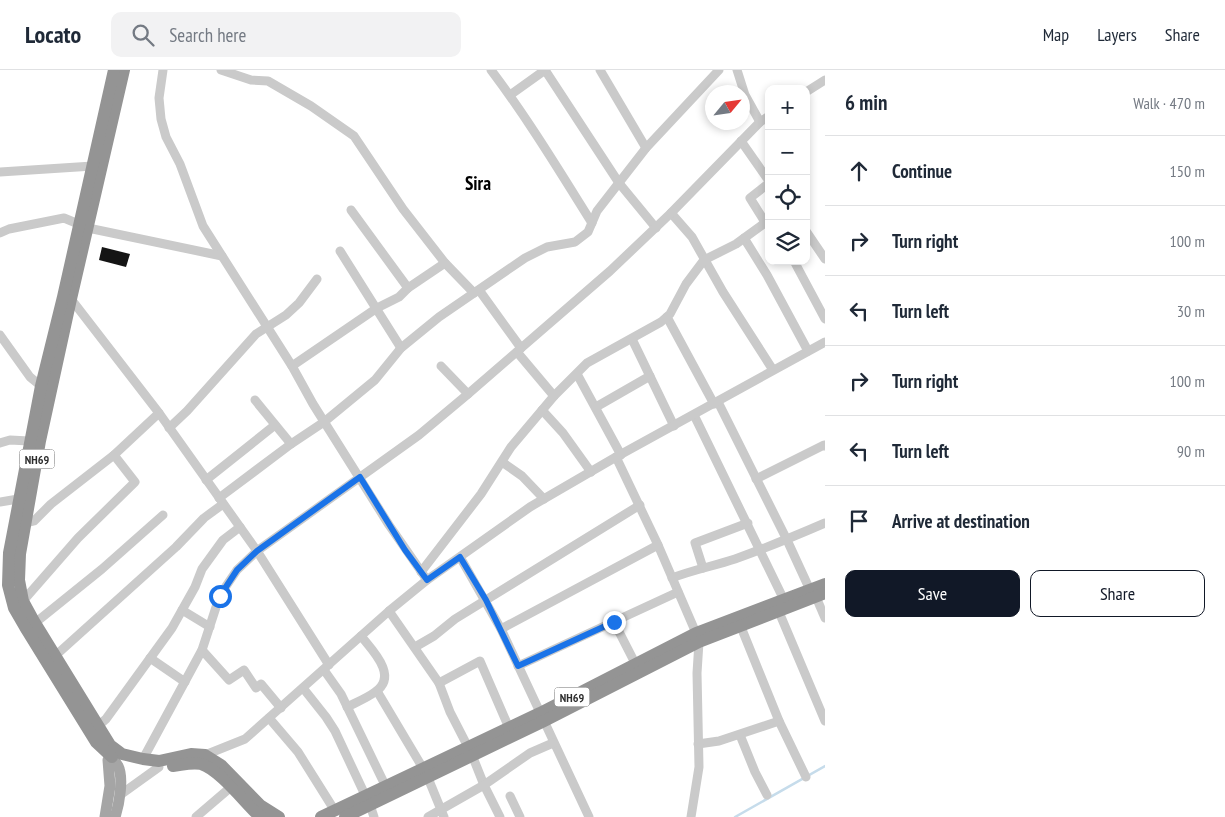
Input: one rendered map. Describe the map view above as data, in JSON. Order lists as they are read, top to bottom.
{
  "streets": {
    "highway": ["NH69"]
  },
  "districts": ["Sira"],
  "north": "top right",
  "page": {
    "header": "Locato",
    "search": "Search here",
    "nav": ["Map", "Layers", "Share"],
    "heading": ["6 min", "Walk · 470 m"],
    "map_buttons": ["+", "−"],
    "list": [
      ["Continue", "150 m"],
      ["Turn right", "100 m"],
      ["Turn left", "30 m"],
      ["Turn right", "100 m"],
      ["Turn left", "90 m"],
      "Arrive at destination"
    ],
    "buttons": ["Save", "Share"]
  }
}
